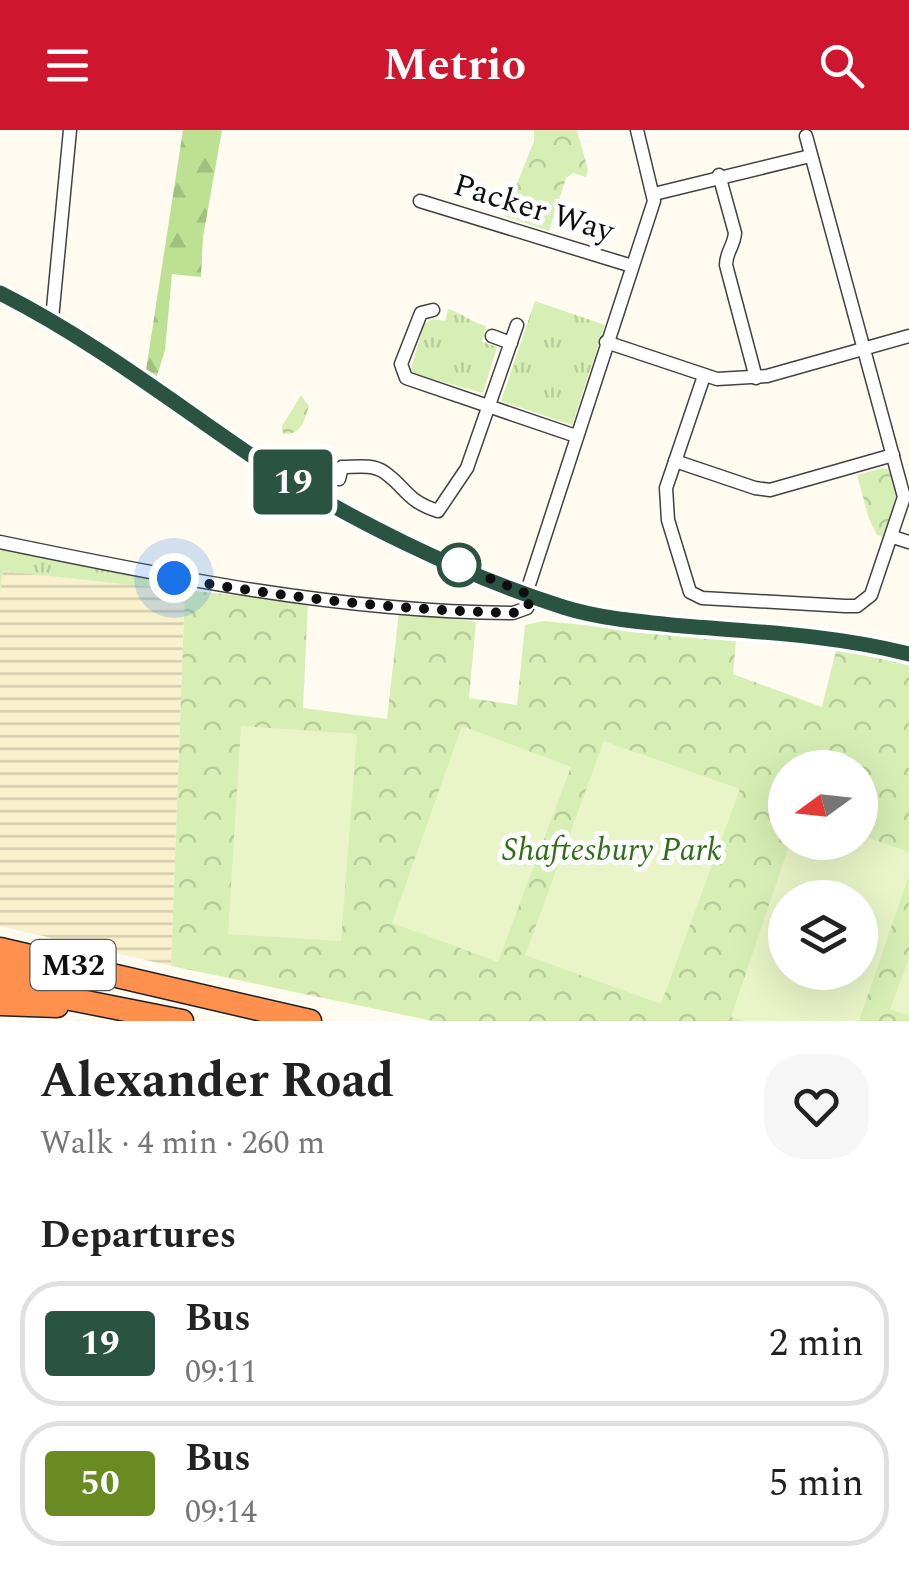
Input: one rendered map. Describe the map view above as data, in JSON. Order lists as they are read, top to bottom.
{
  "streets": {
    "highway": ["M32"],
    "street": ["Packer Way"]
  },
  "parks": ["Shaftesbury Park"],
  "lines": ["bus line 19"],
  "north": "left",
  "page": {
    "header": "Metrio",
    "on_map": "19",
    "heading": [
      ["Alexander Road", "Walk · 4 min · 260 m"],
      "Departures"
    ],
    "list": [
      {
        "mark": "19",
        "name": "Bus",
        "note": "09:11",
        "value": "2 min"
      },
      {
        "mark": "50",
        "name": "Bus",
        "note": "09:14",
        "value": "5 min"
      }
    ]
  }
}
